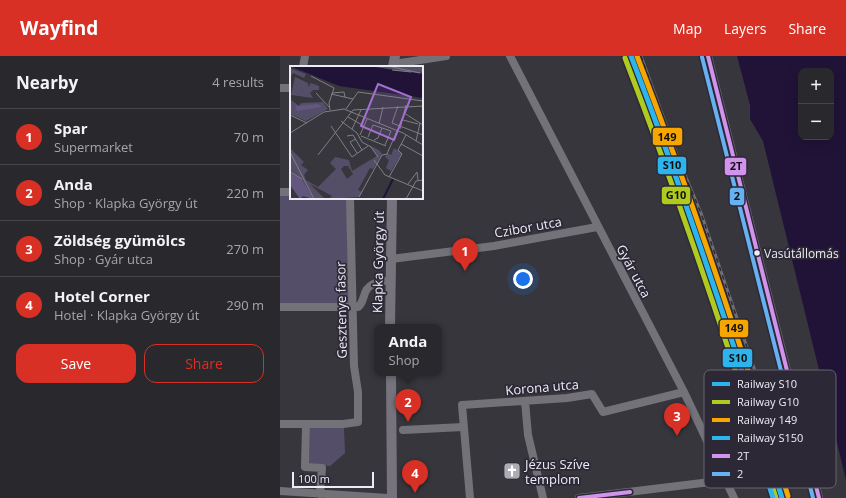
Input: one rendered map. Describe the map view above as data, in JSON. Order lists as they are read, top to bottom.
{
  "streets": {
    "main road": ["Klapka György út"],
    "street": [
      "Czibor utca",
      "Gyár utca",
      "Gesztenye fasor",
      "Korona utca"
    ]
  },
  "crossings": [
    ["Czibor utca", "Klapka György út"],
    ["Czibor utca", "Gyár utca"],
    ["Gyár utca", "Korona utca"]
  ],
  "places": {
    "other": ["Vasútállomás"],
    "church": ["Jézus Szíve templom"]
  },
  "lines": [
    "rail line S10",
    "rail line 149",
    "transit line 2T",
    "transit line 2",
    "rail line G10",
    "rail line S150"
  ],
  "legend": [
    "Railway S10",
    "Railway G10",
    "Railway 149",
    "Railway S150",
    "2T",
    "2"
  ],
  "scale_bar": "100 m",
  "page": {
    "header": "Wayfind",
    "nav": ["Map", "Layers", "Share"],
    "heading": ["Nearby", "4 results"],
    "map_buttons": ["+", "−"],
    "list": [
      {
        "mark": "1",
        "name": "Spar",
        "note": "Supermarket",
        "value": "70 m"
      },
      {
        "mark": "2",
        "name": "Anda",
        "note": "Shop · Klapka György út",
        "value": "220 m"
      },
      {
        "mark": "3",
        "name": "Zöldség gyümölcs",
        "note": "Shop · Gyár utca",
        "value": "270 m"
      },
      {
        "mark": "4",
        "name": "Hotel Corner",
        "note": "Hotel · Klapka György út",
        "value": "290 m"
      }
    ],
    "pins": [
      "1",
      "2",
      "3",
      "4"
    ],
    "popup": ["Anda", "Shop"],
    "buttons": ["Save", "Share"],
    "scale": "100 m"
  }
}
